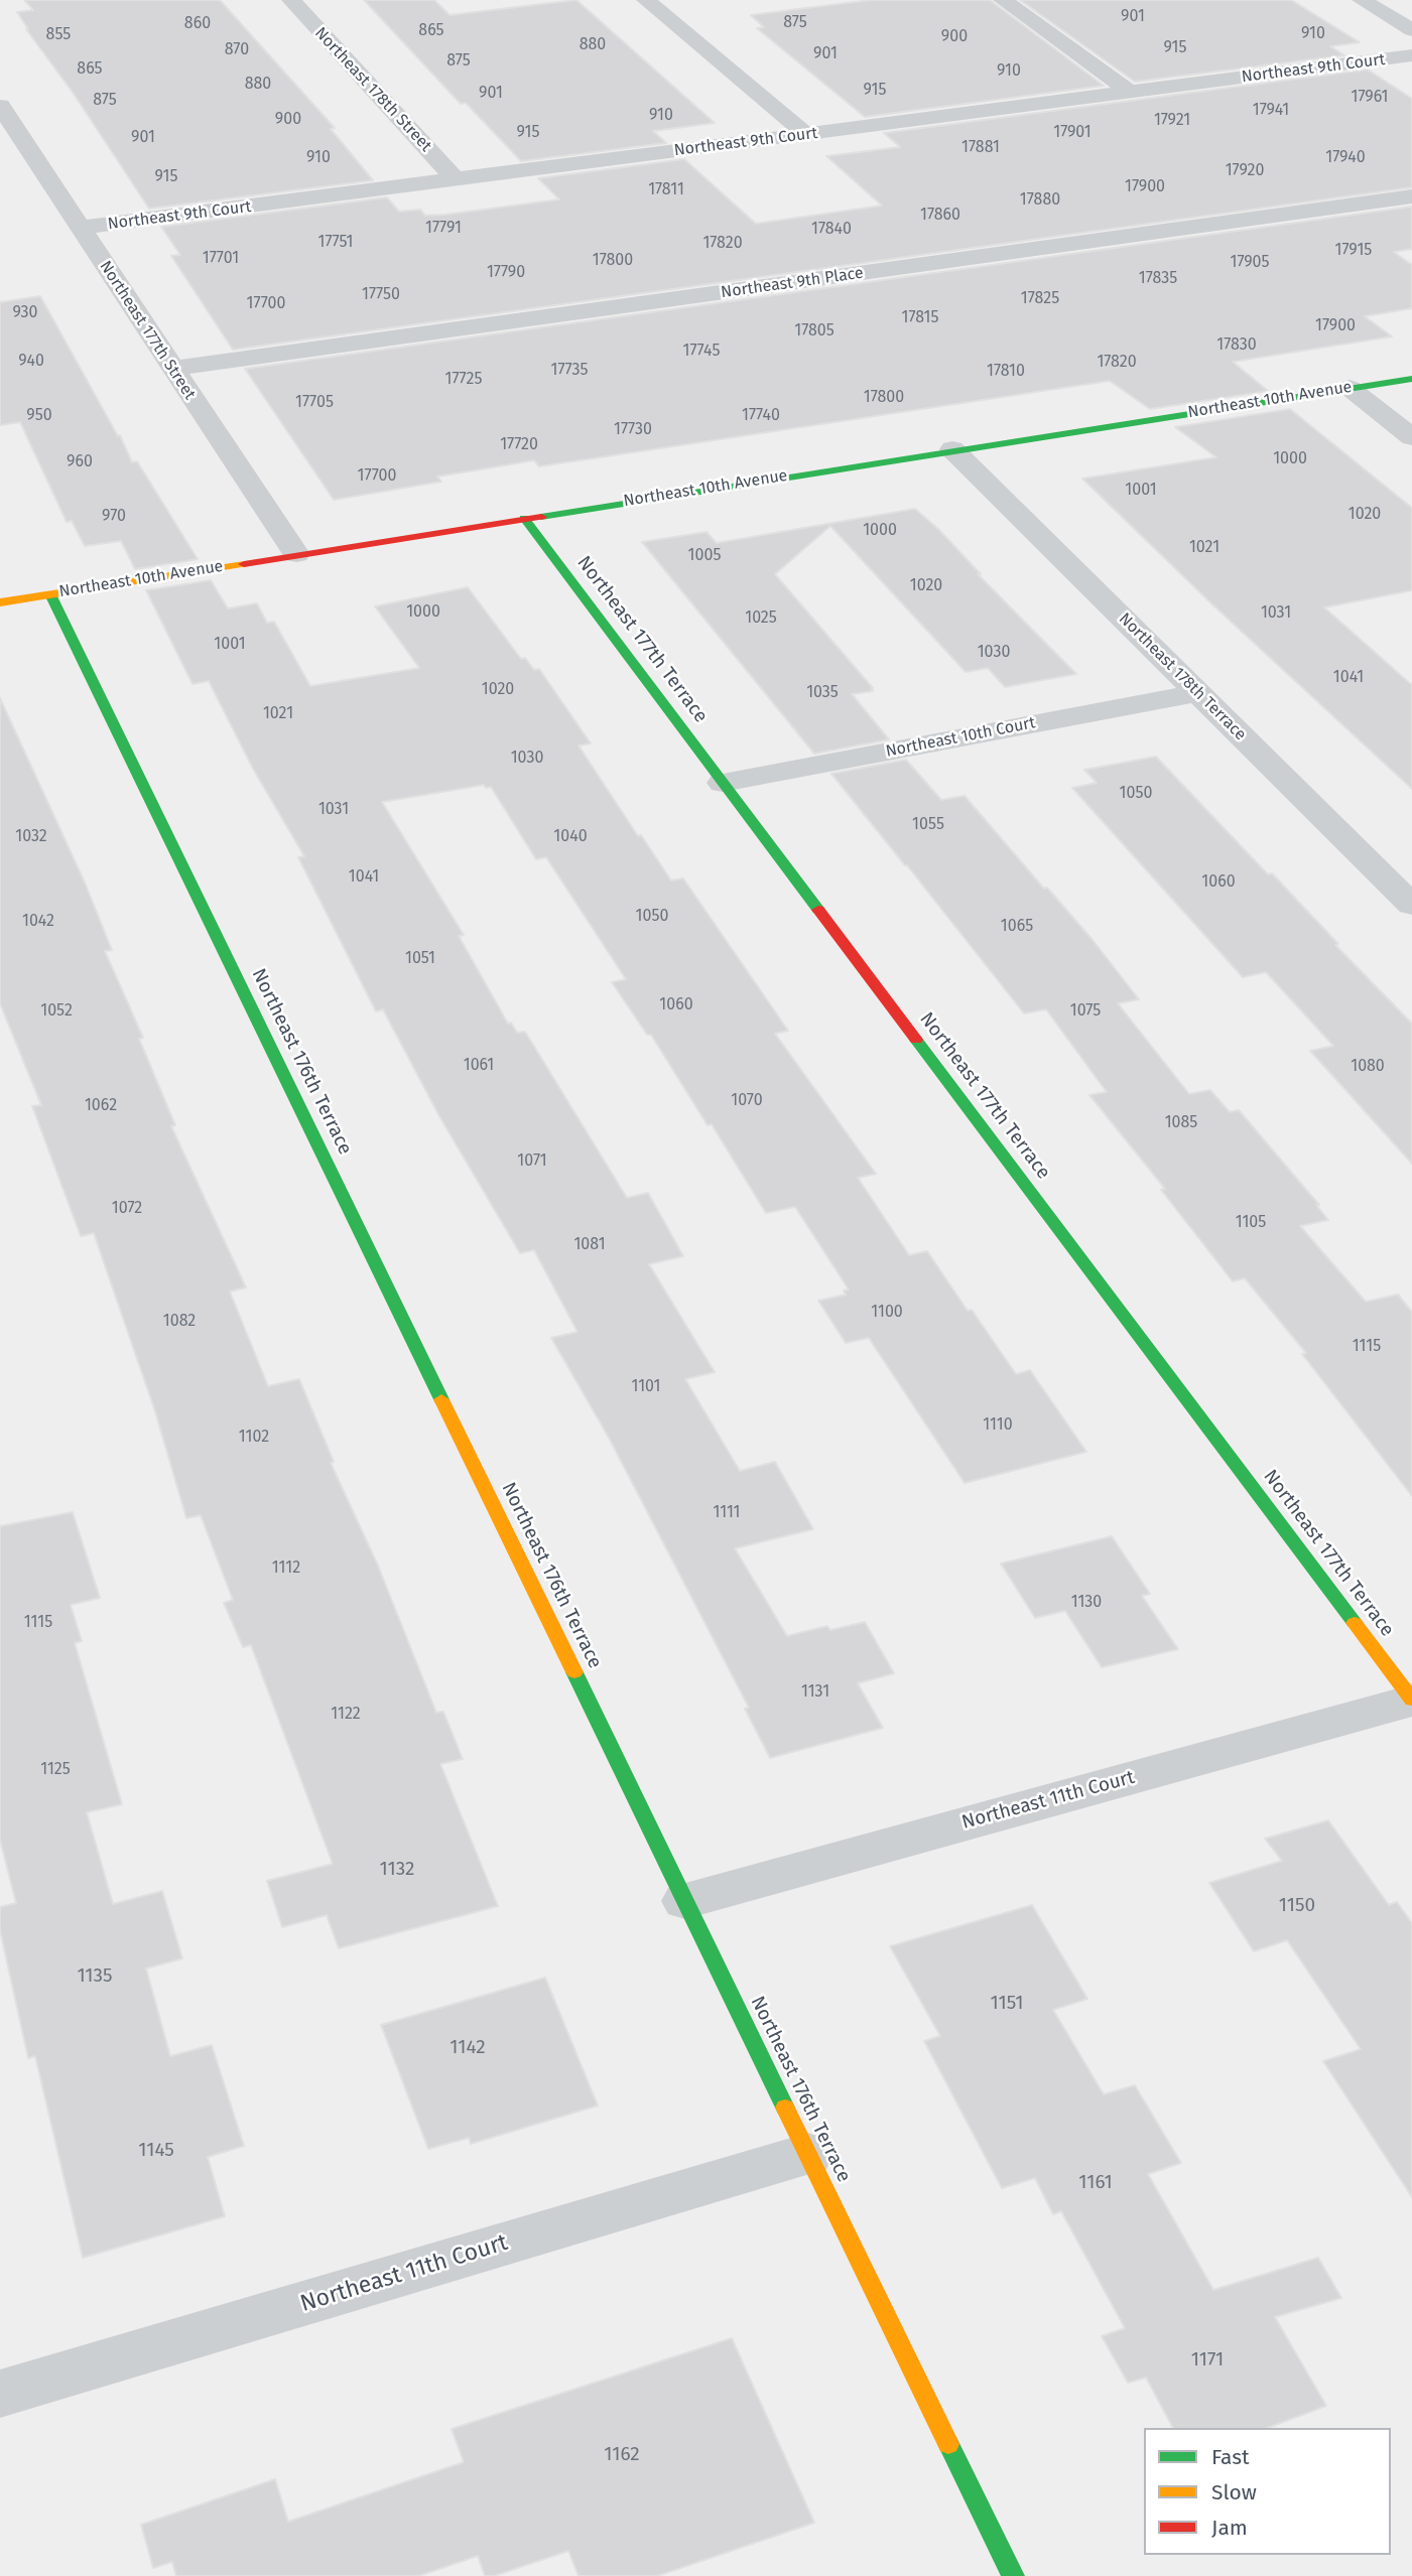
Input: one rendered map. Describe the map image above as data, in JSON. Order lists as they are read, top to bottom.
{
  "streets": {
    "street": [
      "Northeast 9th Court",
      "Northeast 178th Street",
      "Northeast 9th Place",
      "Northeast 177th Street",
      "Northeast 10th Avenue",
      "Northeast 177th Terrace",
      "Northeast 178th Terrace",
      "Northeast 10th Court",
      "Northeast 176th Terrace",
      "Northeast 11th Court"
    ]
  },
  "crossings": [
    ["Northeast 9th Court", "Northeast 178th Street"],
    ["Northeast 9th Court", "Northeast 177th Street"],
    ["Northeast 9th Place", "Northeast 177th Street"],
    ["Northeast 177th Street", "Northeast 10th Avenue"],
    ["Northeast 10th Avenue", "Northeast 177th Terrace"],
    ["Northeast 10th Avenue", "Northeast 178th Terrace"],
    ["Northeast 10th Avenue", "Northeast 176th Terrace"],
    ["Northeast 177th Terrace", "Northeast 10th Court"],
    ["Northeast 177th Terrace", "Northeast 11th Court"],
    ["Northeast 178th Terrace", "Northeast 10th Court"],
    ["Northeast 176th Terrace", "Northeast 11th Court"]
  ],
  "house_numbers": [
    "901",
    "875",
    "860",
    "865",
    "910",
    "855",
    "900",
    "880",
    "915",
    "870",
    "901",
    "875",
    "865",
    "910",
    "880",
    "915",
    "901",
    "17961",
    "875",
    "17941",
    "910",
    "900",
    "17921",
    "915",
    "17901",
    "901",
    "17881",
    "910",
    "17940",
    "17920",
    "915",
    "17900",
    "17811",
    "17880",
    "17860",
    "17791",
    "17840",
    "17751",
    "17820",
    "17915",
    "17701",
    "17800",
    "17905",
    "17790",
    "17835",
    "17750",
    "17825",
    "17700",
    "930",
    "17815",
    "17900",
    "17805",
    "17830",
    "17745",
    "940",
    "17820",
    "17735",
    "17810",
    "17725",
    "17800",
    "17705",
    "950",
    "17740",
    "17730",
    "17720",
    "1000",
    "960",
    "17700",
    "1001",
    "1020",
    "970",
    "1000",
    "1021",
    "1005",
    "1020",
    "1000",
    "1031",
    "1025",
    "1001",
    "1030",
    "1041",
    "1020",
    "1035",
    "1021",
    "1030",
    "1050",
    "1031",
    "1055",
    "1032",
    "1040",
    "1041",
    "1060",
    "1050",
    "1042",
    "1065",
    "1051",
    "1060",
    "1052",
    "1075",
    "1061",
    "1080",
    "1070",
    "1062",
    "1085",
    "1071",
    "1072",
    "1105",
    "1081",
    "1100",
    "1082",
    "1115",
    "1101",
    "1110",
    "1102",
    "1111",
    "1112",
    "1130",
    "1115",
    "1131",
    "1122",
    "1125",
    "1132",
    "1150",
    "1135",
    "1151",
    "1142",
    "1145",
    "1161",
    "1171",
    "1162"
  ],
  "legend": ["Fast", "Slow", "Jam"]
}
